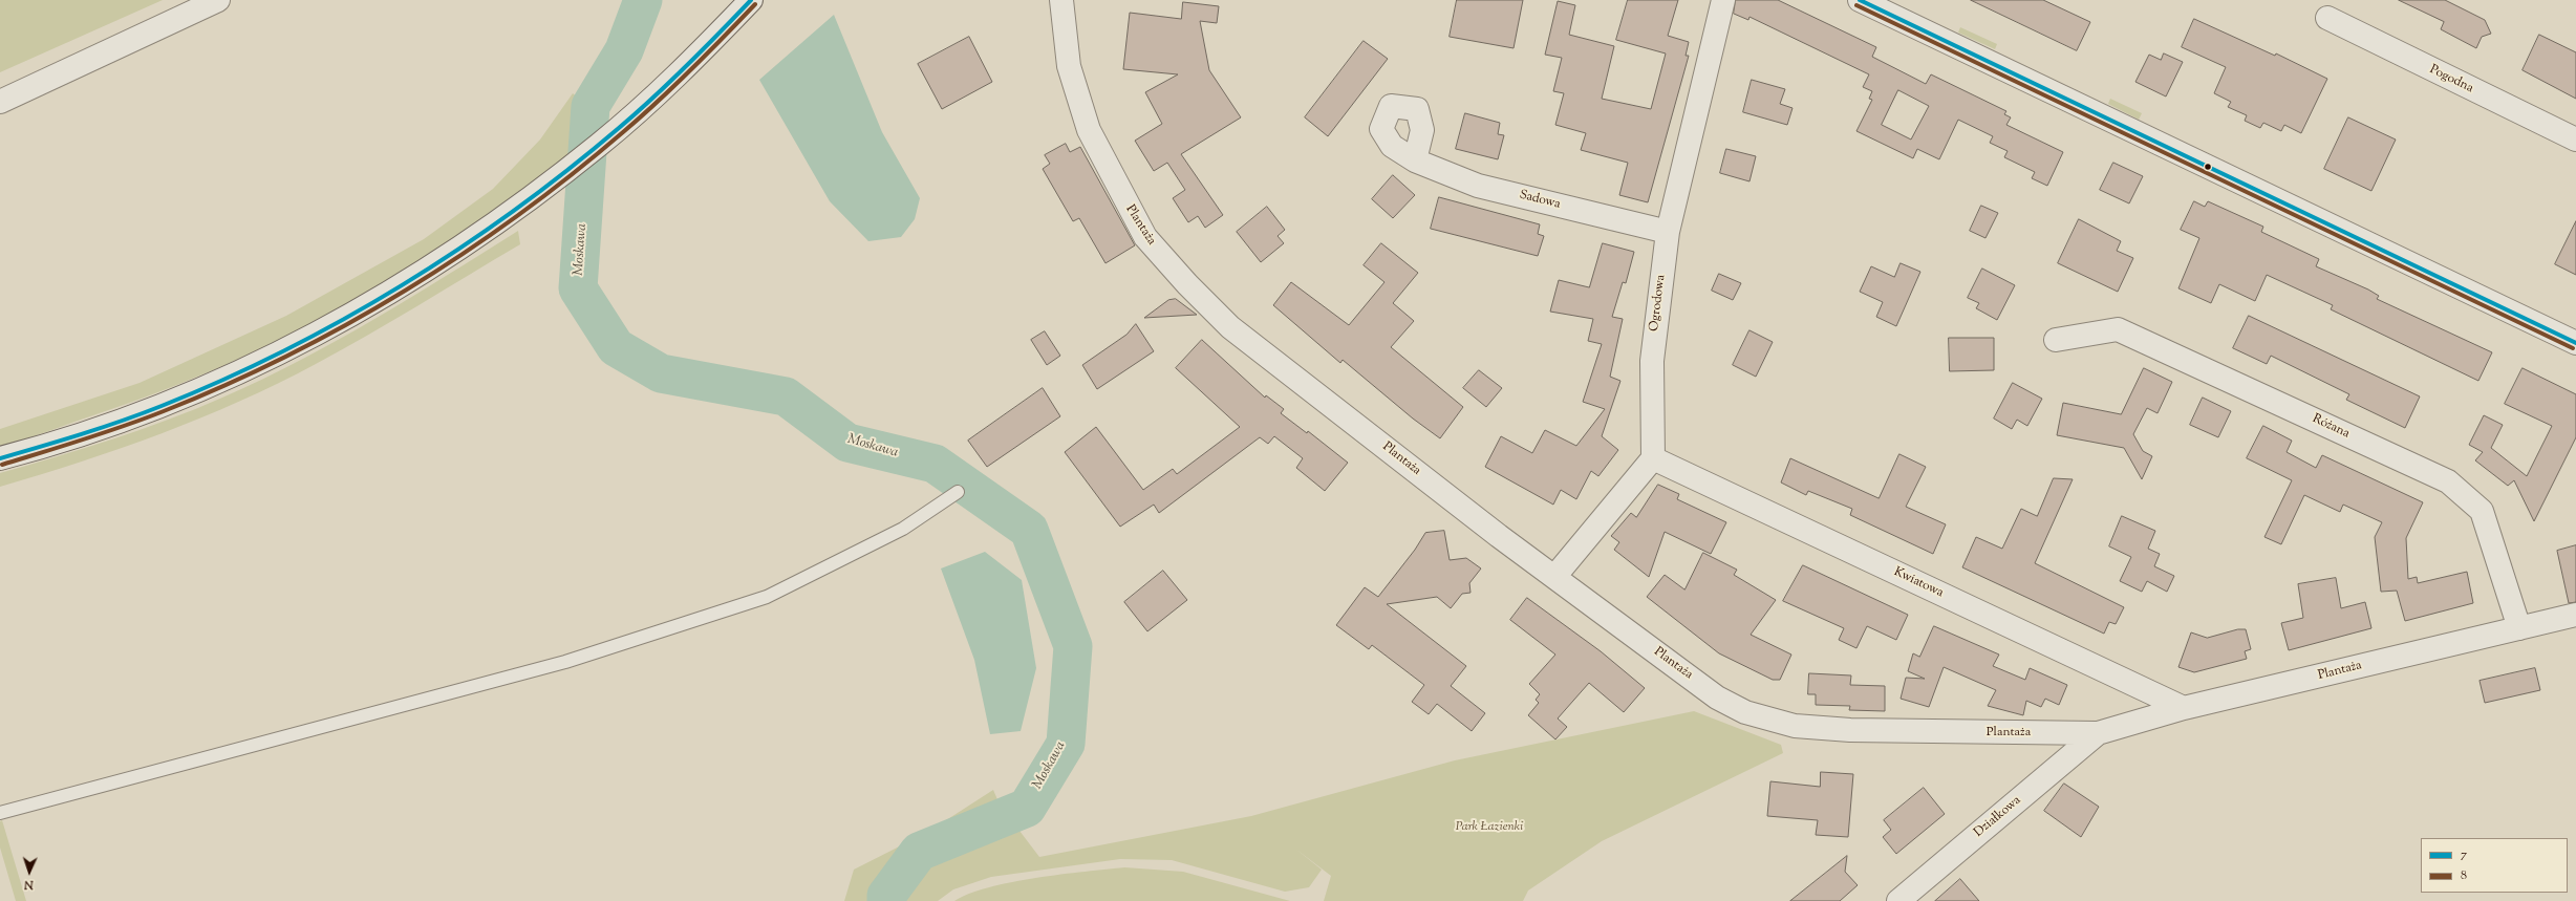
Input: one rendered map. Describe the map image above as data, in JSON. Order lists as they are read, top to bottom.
{
  "streets": {
    "street": [
      "Pogodna",
      "Sadowa",
      "Plantaża",
      "Ogrodowa",
      "Różana",
      "Kwiatowa",
      "Działkowa"
    ]
  },
  "crossings": [
    ["Sadowa", "Ogrodowa"],
    ["Plantaża", "Różana"],
    ["Plantaża", "Kwiatowa"],
    ["Plantaża", "Działkowa"],
    ["Ogrodowa", "Kwiatowa"]
  ],
  "water": ["Moskawa"],
  "parks": ["Park Łazienki"],
  "lines": ["transit line 7", "transit line 8"],
  "legend": ["7", "8"],
  "north": "bottom"
}
